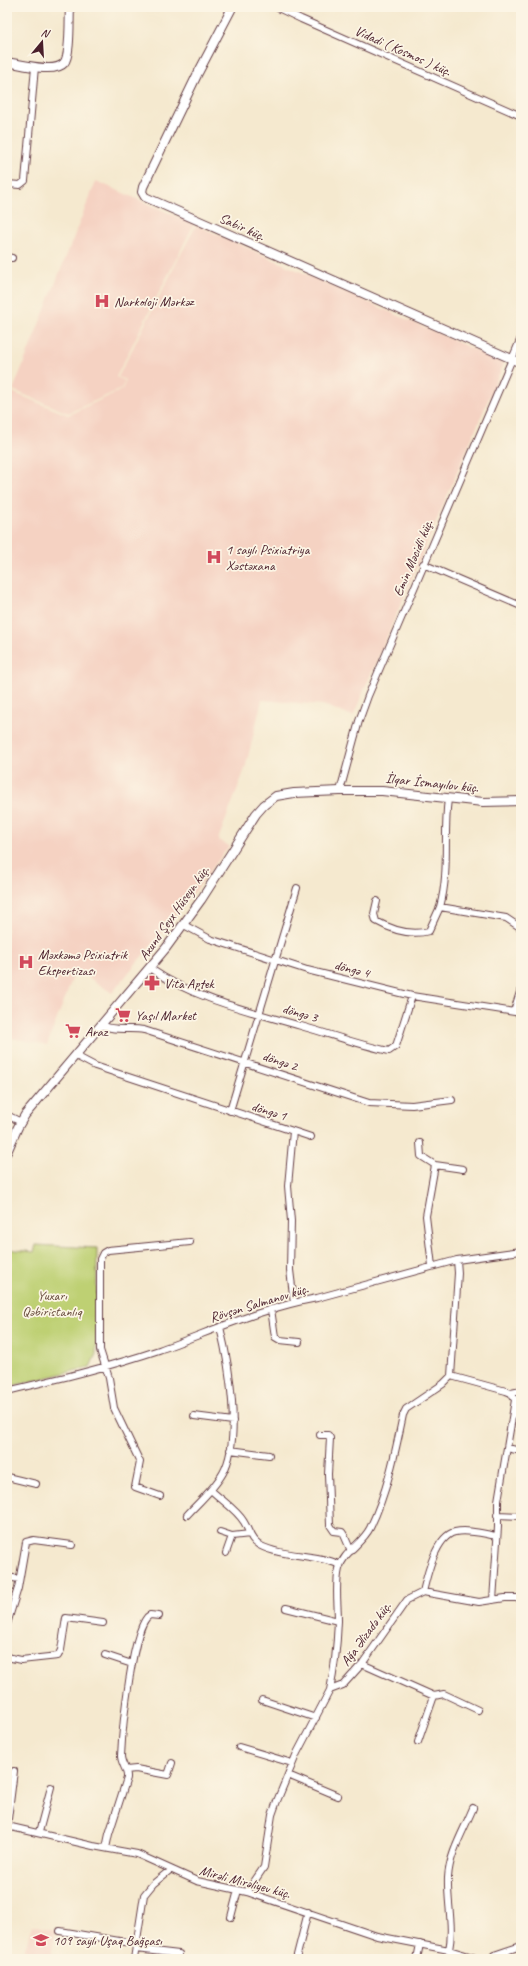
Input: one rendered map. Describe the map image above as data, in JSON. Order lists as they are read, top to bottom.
{
  "streets": {
    "street": [
      "Vidadi ( Kosmos ) küç.",
      "Sabir küç.",
      "Emin Məcidli küç.",
      "İlqar İsmayılov küç.",
      "Axund Şeyx Hüseyn küç.",
      "döngə 4",
      "döngə 3",
      "döngə 2",
      "döngə 1",
      "Rövşən Salmanov küç.",
      "Ağa Əlizadə küç.",
      "Mirəli Mirəliyev küç."
    ]
  },
  "crossings": [
    ["Sabir küç.", "Emin Məcidli küç."],
    ["Emin Məcidli küç.", "İlqar İsmayılov küç."],
    ["Emin Məcidli küç.", "Axund Şeyx Hüseyn küç."],
    ["İlqar İsmayılov küç.", "Axund Şeyx Hüseyn küç."],
    ["Axund Şeyx Hüseyn küç.", "döngə 4"],
    ["Axund Şeyx Hüseyn küç.", "döngə 3"],
    ["Axund Şeyx Hüseyn küç.", "döngə 2"],
    ["Axund Şeyx Hüseyn küç.", "döngə 1"],
    ["döngə 4", "döngə 3"],
    ["döngə 1", "Rövşən Salmanov küç."]
  ],
  "parks": ["Yuxarı Qəbiristanlıq"],
  "places": {
    "hospital": ["Narkoloji Mərkəz", "1 saylı Psixiatriya Xəstəxana", "Məxkəmə Psixiatrik Ekspertizası"],
    "pharmacy": ["Vita Aptek"],
    "supermarket": ["Yaşıl Market", "Araz"],
    "school or university": ["109 saylı Uşaq Bağçası"]
  },
  "north": "top"
}
